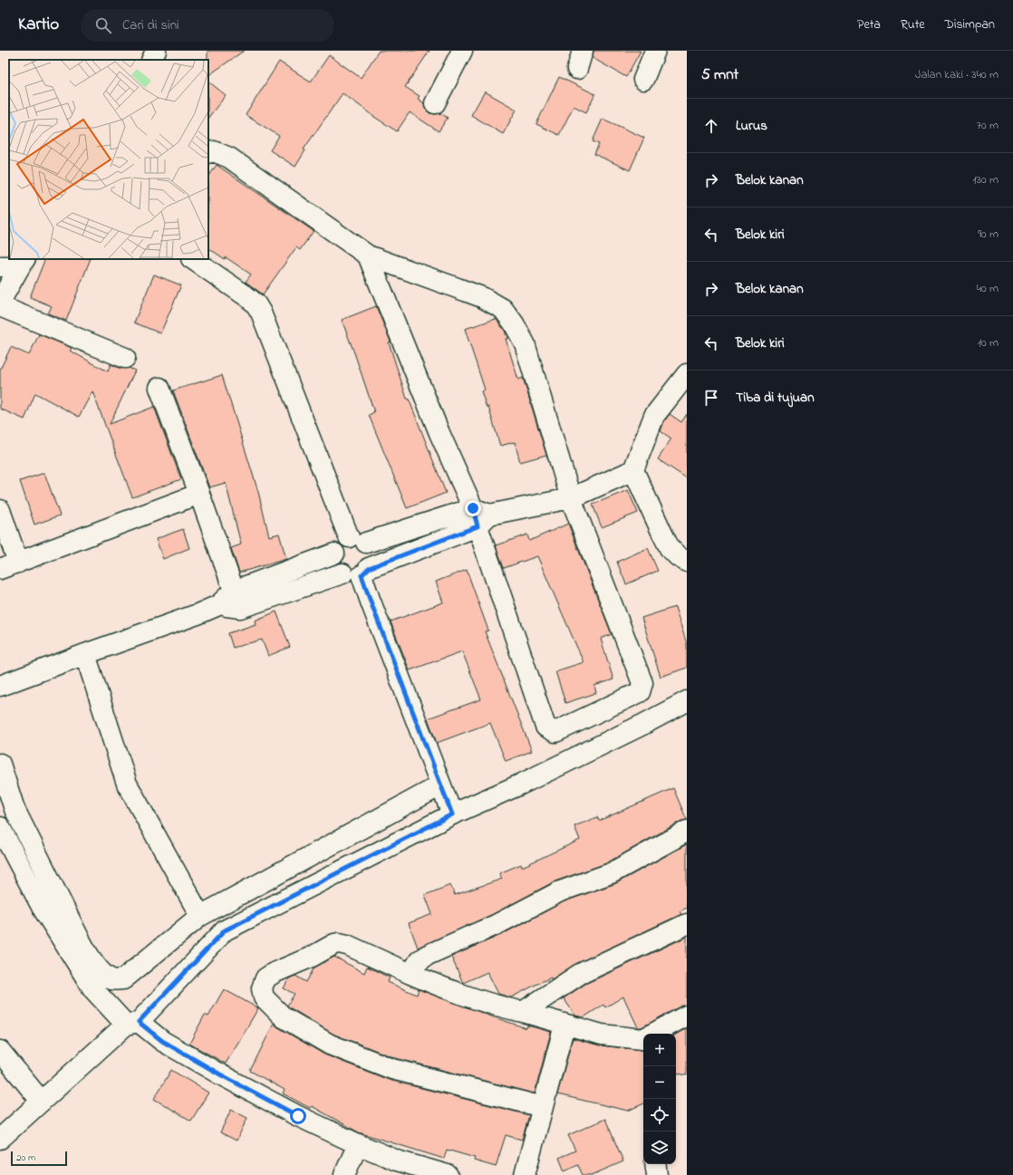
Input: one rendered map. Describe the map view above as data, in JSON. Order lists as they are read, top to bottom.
{
  "scale_bar": "20 m",
  "page": {
    "header": "Kartio",
    "search": "Cari di sini",
    "nav": ["Peta", "Rute", "Disimpan"],
    "heading": ["5 mnt", "Jalan kaki · 340 m"],
    "list": [
      ["Lurus", "70 m"],
      ["Belok kanan", "130 m"],
      ["Belok kiri", "90 m"],
      ["Belok kanan", "40 m"],
      ["Belok kiri", "10 m"],
      "Tiba di tujuan"
    ],
    "map_buttons": ["+", "−"],
    "scale": "20 m"
  }
}
